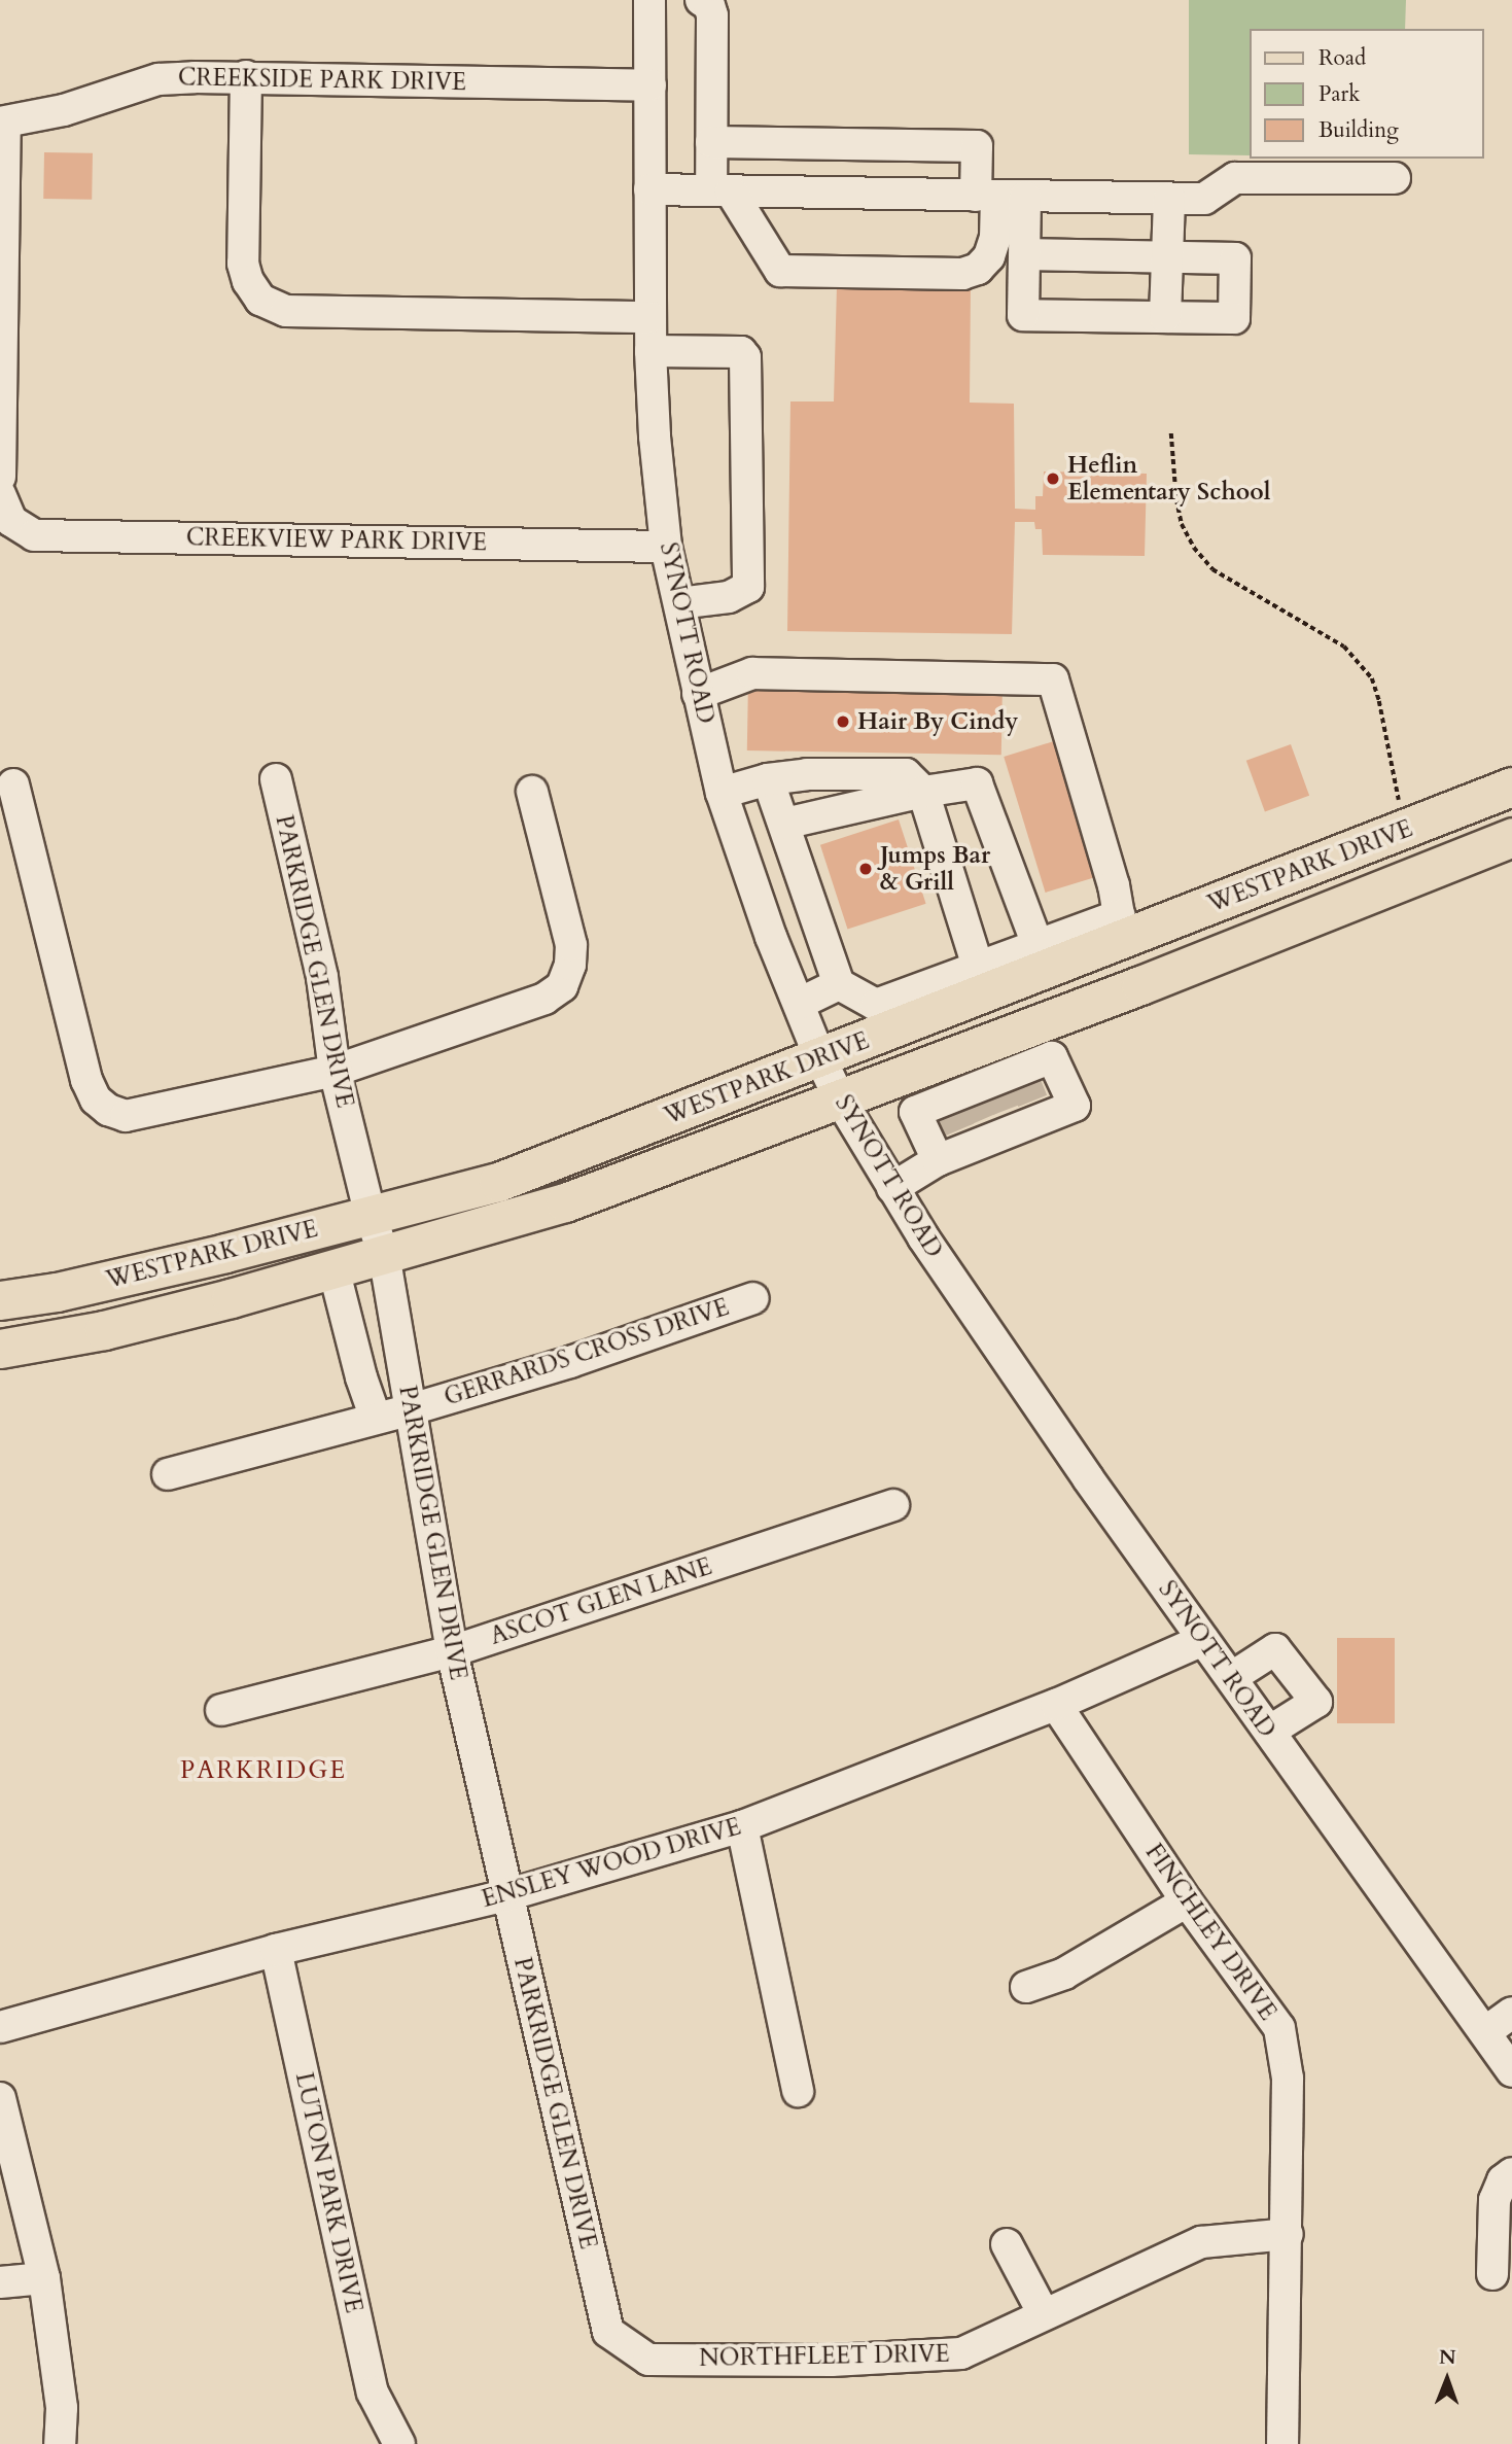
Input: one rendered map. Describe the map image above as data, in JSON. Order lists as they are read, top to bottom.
{
  "streets": {
    "main road": ["WESTPARK DRIVE"],
    "street": [
      "CREEKSIDE PARK DRIVE",
      "CREEKVIEW PARK DRIVE",
      "SYNOTT ROAD",
      "PARKRIDGE GLEN DRIVE",
      "GERRARDS CROSS DRIVE",
      "ASCOT GLEN LANE",
      "ENSLEY WOOD DRIVE",
      "FINCHLEY DRIVE",
      "LUTON PARK DRIVE",
      "NORTHFLEET DRIVE"
    ]
  },
  "crossings": [
    ["CREEKSIDE PARK DRIVE", "SYNOTT ROAD"],
    ["CREEKVIEW PARK DRIVE", "SYNOTT ROAD"],
    ["SYNOTT ROAD", "WESTPARK DRIVE"],
    ["SYNOTT ROAD", "ENSLEY WOOD DRIVE"],
    ["WESTPARK DRIVE", "PARKRIDGE GLEN DRIVE"],
    ["PARKRIDGE GLEN DRIVE", "GERRARDS CROSS DRIVE"],
    ["PARKRIDGE GLEN DRIVE", "ASCOT GLEN LANE"],
    ["PARKRIDGE GLEN DRIVE", "ENSLEY WOOD DRIVE"],
    ["PARKRIDGE GLEN DRIVE", "NORTHFLEET DRIVE"],
    ["ENSLEY WOOD DRIVE", "FINCHLEY DRIVE"],
    ["ENSLEY WOOD DRIVE", "LUTON PARK DRIVE"],
    ["FINCHLEY DRIVE", "NORTHFLEET DRIVE"]
  ],
  "districts": ["PARKRIDGE"],
  "places": ["Heflin Elementary School", "Hair By Cindy", "Jumps Bar & Grill"],
  "legend": ["Road", "Park", "Building"],
  "north": "top"
}
